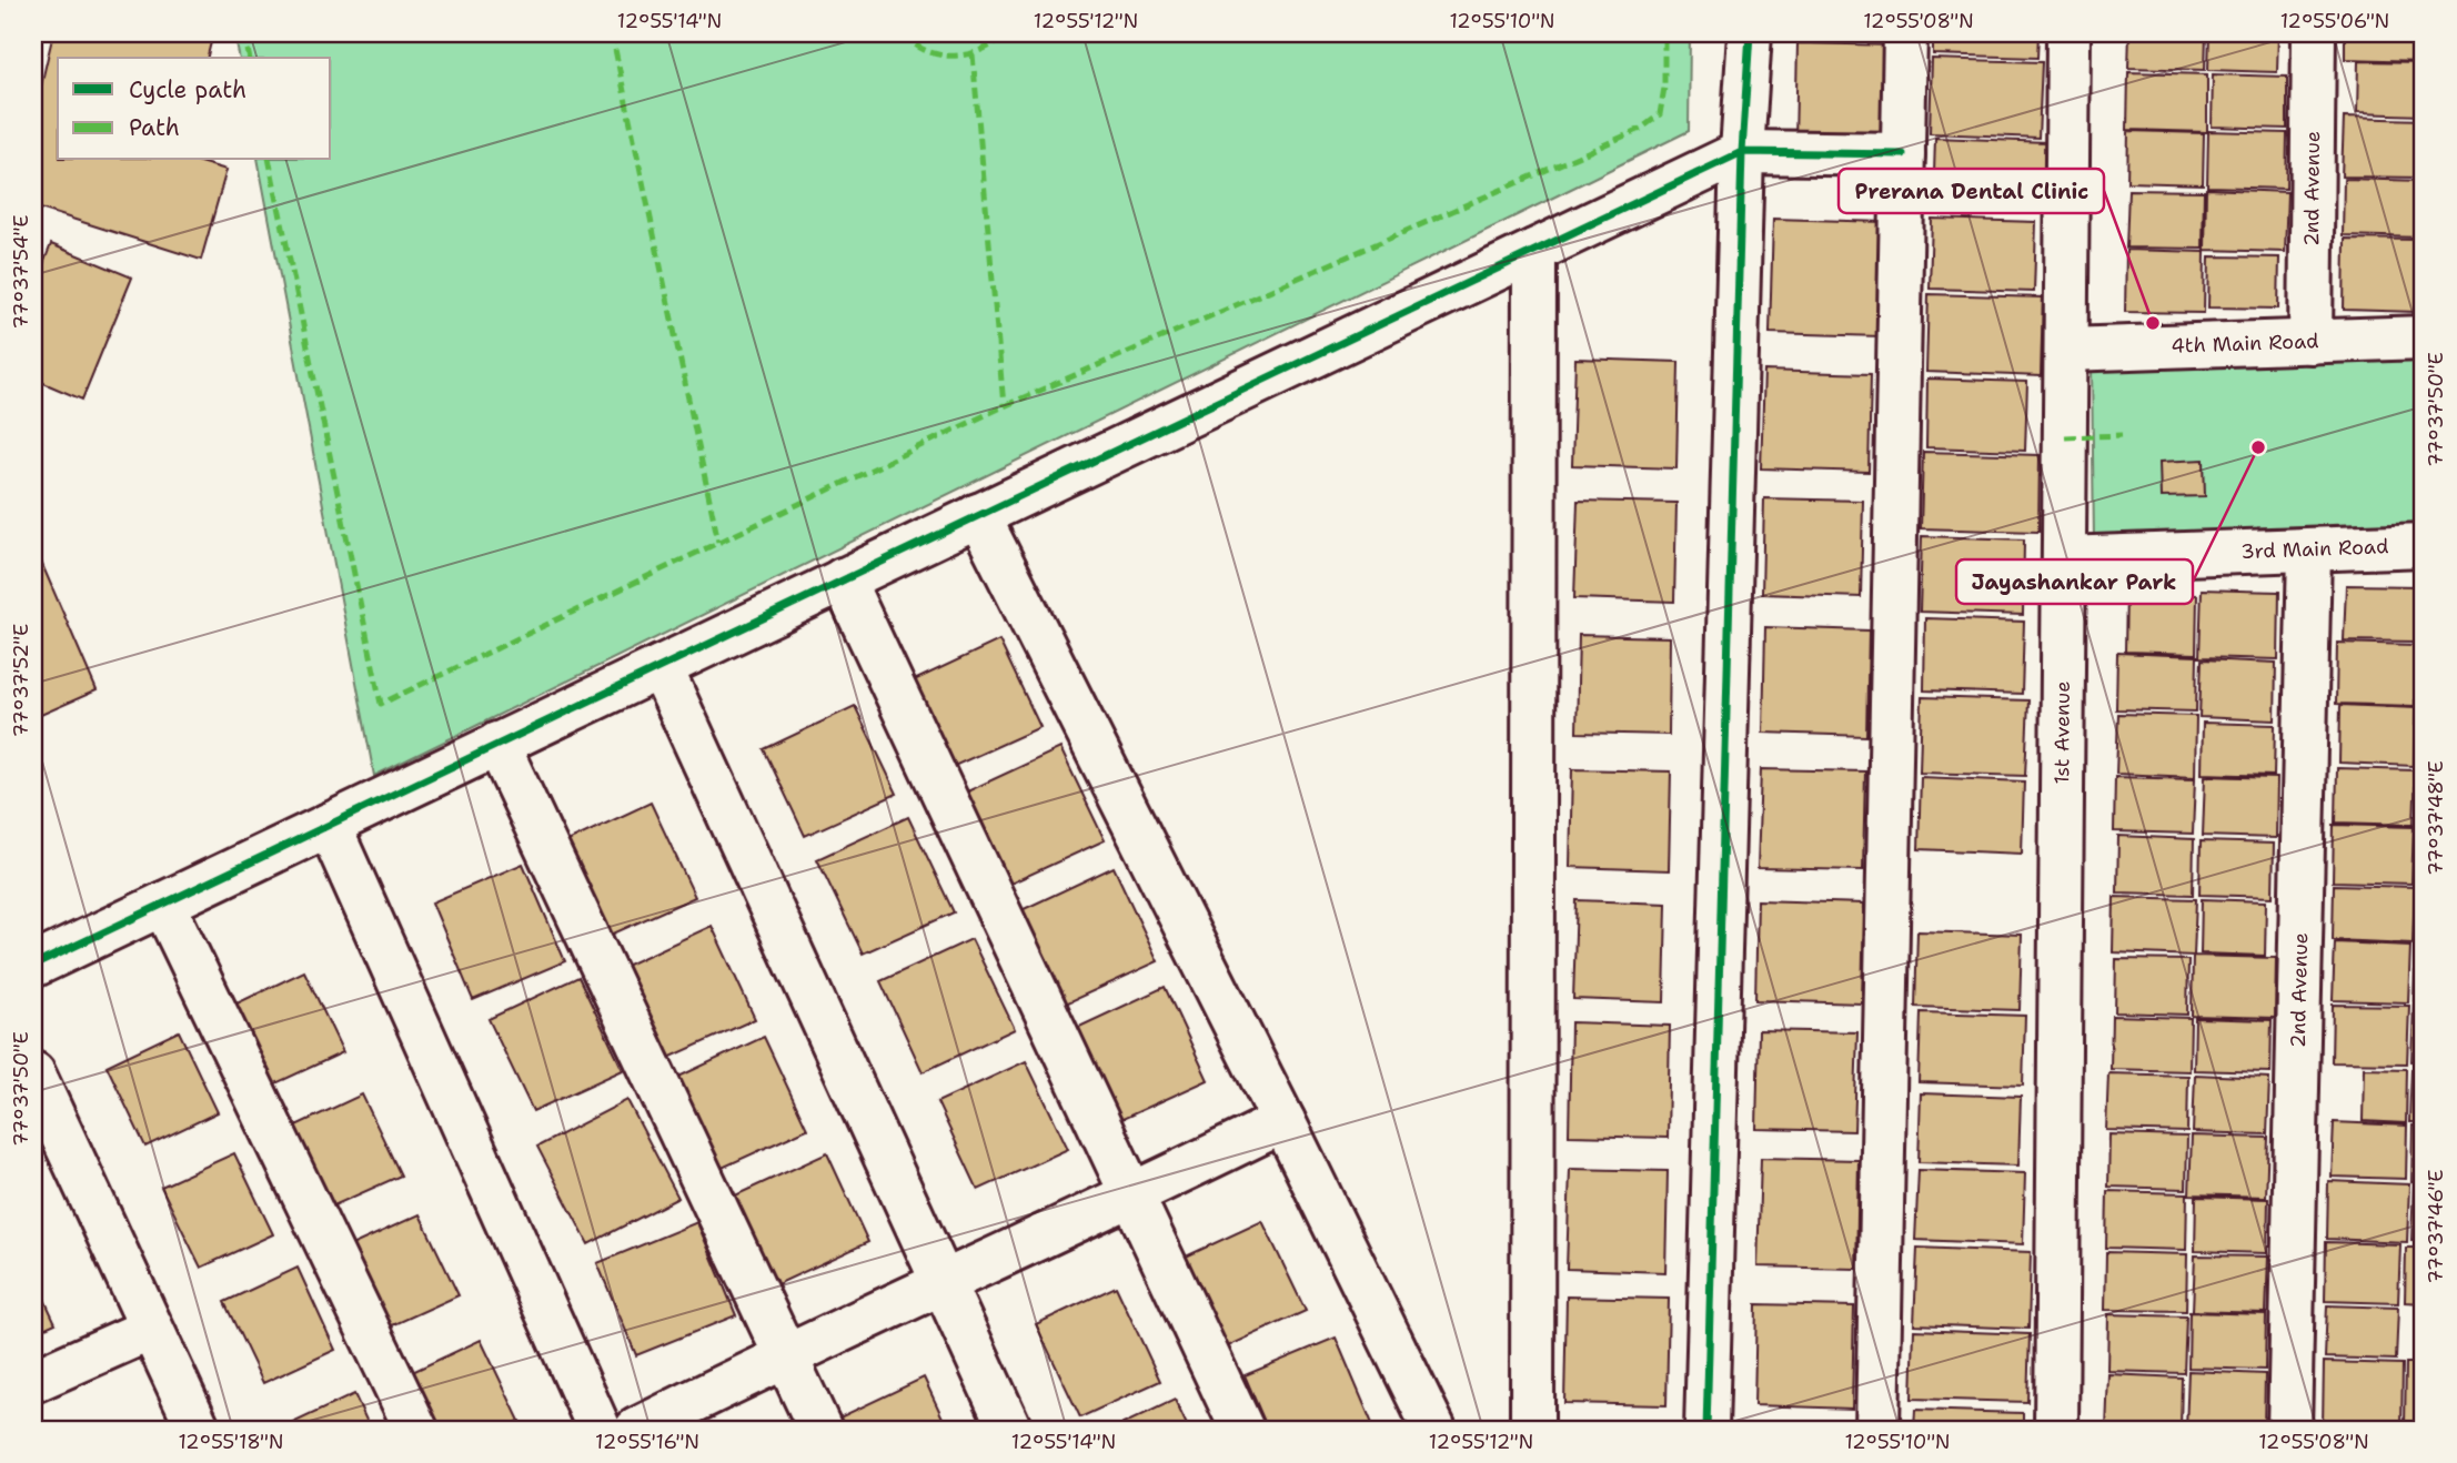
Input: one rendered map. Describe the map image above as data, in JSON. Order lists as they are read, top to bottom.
{
  "streets": {
    "street": [
      "2nd Avenue",
      "4th Main Road",
      "3rd Main Road",
      "1st Avenue"
    ]
  },
  "crossings": [
    ["2nd Avenue", "4th Main Road"],
    ["2nd Avenue", "3rd Main Road"],
    ["4th Main Road", "1st Avenue"],
    ["3rd Main Road", "1st Avenue"]
  ],
  "places": ["Prerana Dental Clinic", "Jayashankar Park"],
  "legend": ["Cycle path", "Path"],
  "coordinates": [
    "12°55'14\"N",
    "12°55'12\"N",
    "12°55'10\"N",
    "12°55'08\"N",
    "12°55'06\"N",
    "77°37'54\"E",
    "77°37'50\"E",
    "77°37'52\"E",
    "77°37'48\"E",
    "77°37'46\"E",
    "12°55'18\"N",
    "12°55'16\"N"
  ]
}
